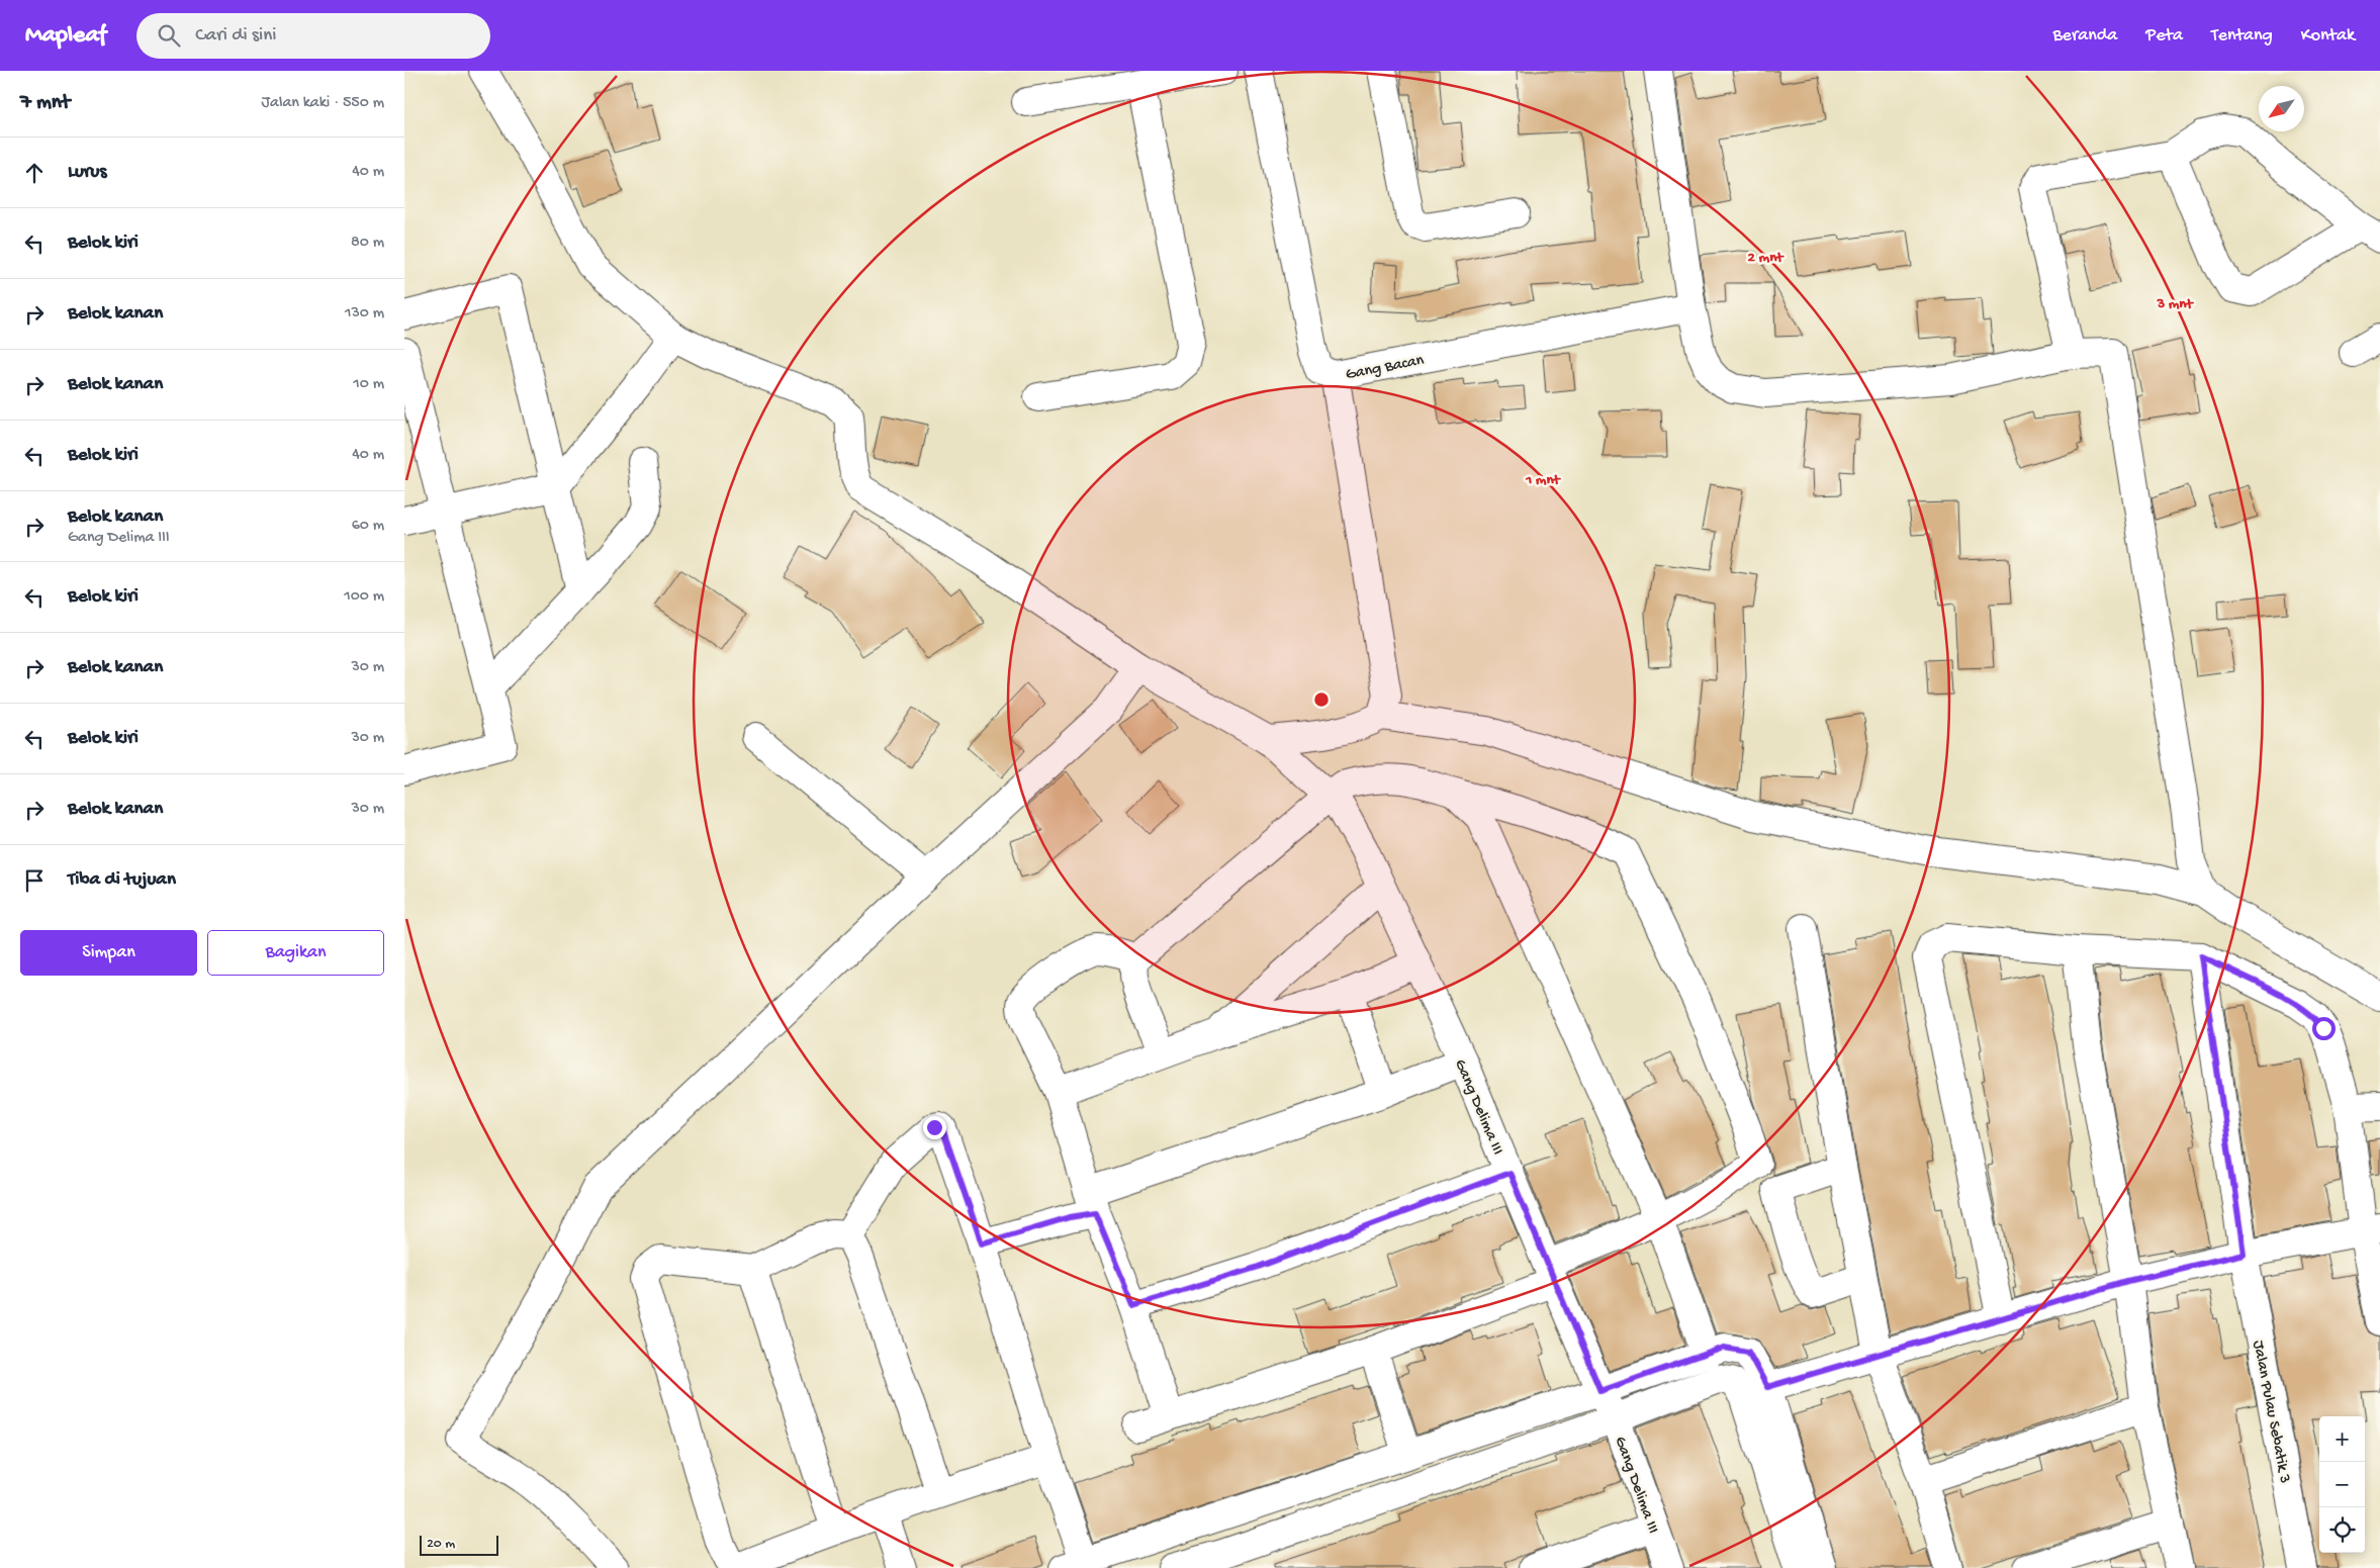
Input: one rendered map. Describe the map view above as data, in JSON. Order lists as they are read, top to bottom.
{
  "streets": {
    "street": ["Gang Bacan", "Gang Delima III", "Jalan Pulau Sebatik 3"]
  },
  "scale_bar": "20 m",
  "north": "bottom left",
  "page": {
    "header": "Mapleaf",
    "search": "Cari di sini",
    "nav": [
      "Beranda",
      "Peta",
      "Tentang",
      "Kontak"
    ],
    "heading": ["7 mnt", "Jalan kaki · 550 m"],
    "list": [
      ["Lurus", "40 m"],
      ["Belok kiri", "80 m"],
      ["Belok kanan", "130 m"],
      ["Belok kanan", "10 m"],
      ["Belok kiri", "40 m"],
      ["Belok kanan", "Gang Delima III", "60 m"],
      ["Belok kiri", "100 m"],
      ["Belok kanan", "30 m"],
      ["Belok kiri", "30 m"],
      ["Belok kanan", "30 m"],
      "Tiba di tujuan"
    ],
    "buttons": ["Simpan", "Bagikan"],
    "map_buttons": ["+", "−"],
    "scale": "20 m"
  },
  "rings": ["2 mnt", "3 mnt", "1 mnt"]
}
